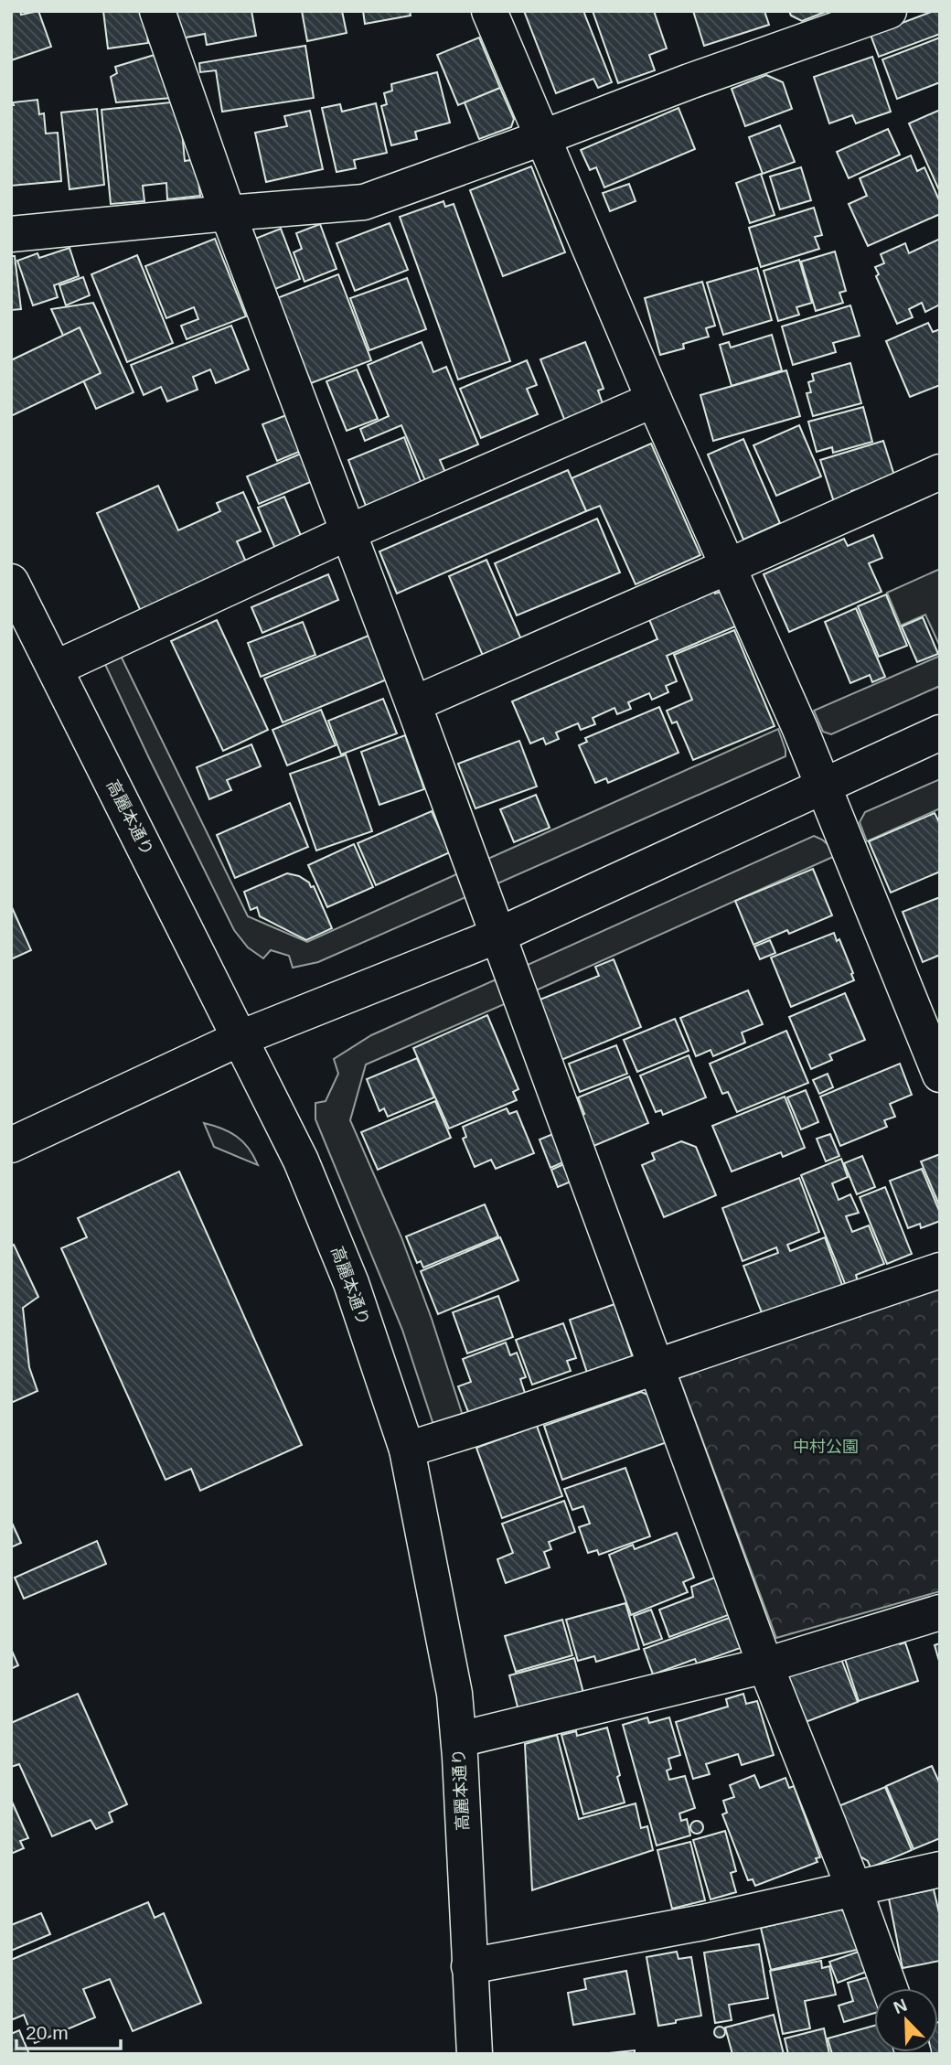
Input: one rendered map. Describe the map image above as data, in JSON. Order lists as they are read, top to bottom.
{
  "streets": {
    "street": ["高麗本通り"]
  },
  "parks": ["中村公園"],
  "scale_bar": "20 m",
  "north": "top left"
}
